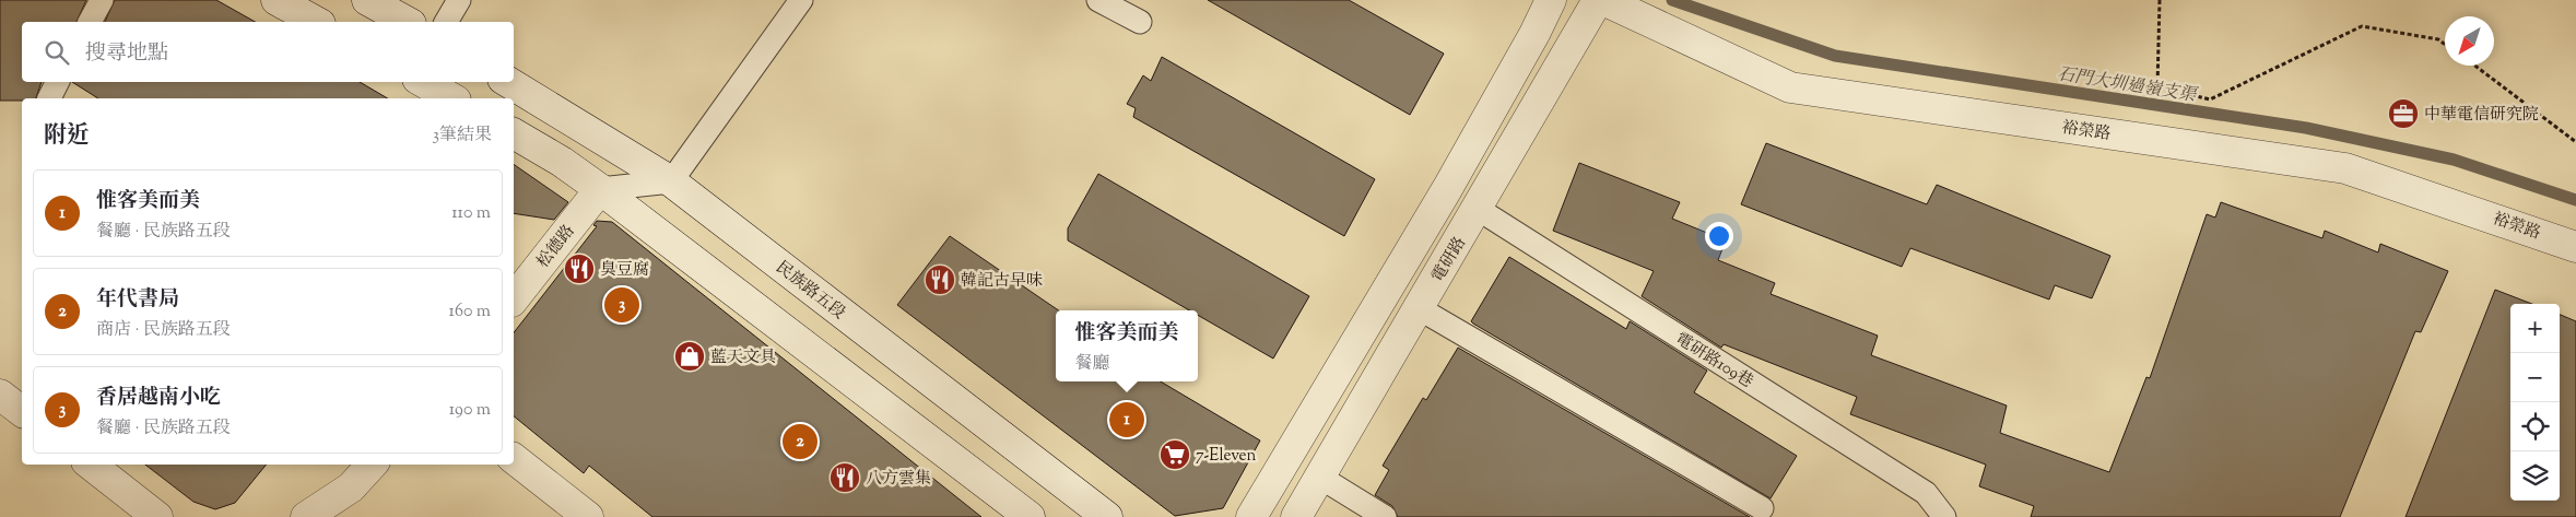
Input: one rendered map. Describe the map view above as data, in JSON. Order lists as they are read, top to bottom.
{
  "streets": {
    "street": [
      "裕榮路",
      "松德路",
      "電研路",
      "民族路五段"
    ],
    "lane": ["電研路109巷"]
  },
  "crossings": [
    ["電研路", "電研路109巷"]
  ],
  "water": ["石門大圳過嶺支渠"],
  "places": {
    "office": ["中華電信研究院"],
    "restaurant": ["臭豆腐", "韓記古早味", "八方雲集"],
    "shop": ["藍天文具"],
    "supermarket": ["7-Eleven"]
  },
  "north": "bottom left",
  "page": {
    "search": "搜尋地點",
    "heading": ["附近", "3筆結果"],
    "list": [
      {
        "mark": "1",
        "name": "惟客美而美",
        "note": "餐廳 · 民族路五段",
        "value": "110 m"
      },
      {
        "mark": "2",
        "name": "年代書局",
        "note": "商店 · 民族路五段",
        "value": "160 m"
      },
      {
        "mark": "3",
        "name": "香居越南小吃",
        "note": "餐廳 · 民族路五段",
        "value": "190 m"
      }
    ],
    "pins": ["3", "1", "2"],
    "map_buttons": ["+", "−"],
    "popup": ["惟客美而美", "餐廳"]
  }
}
